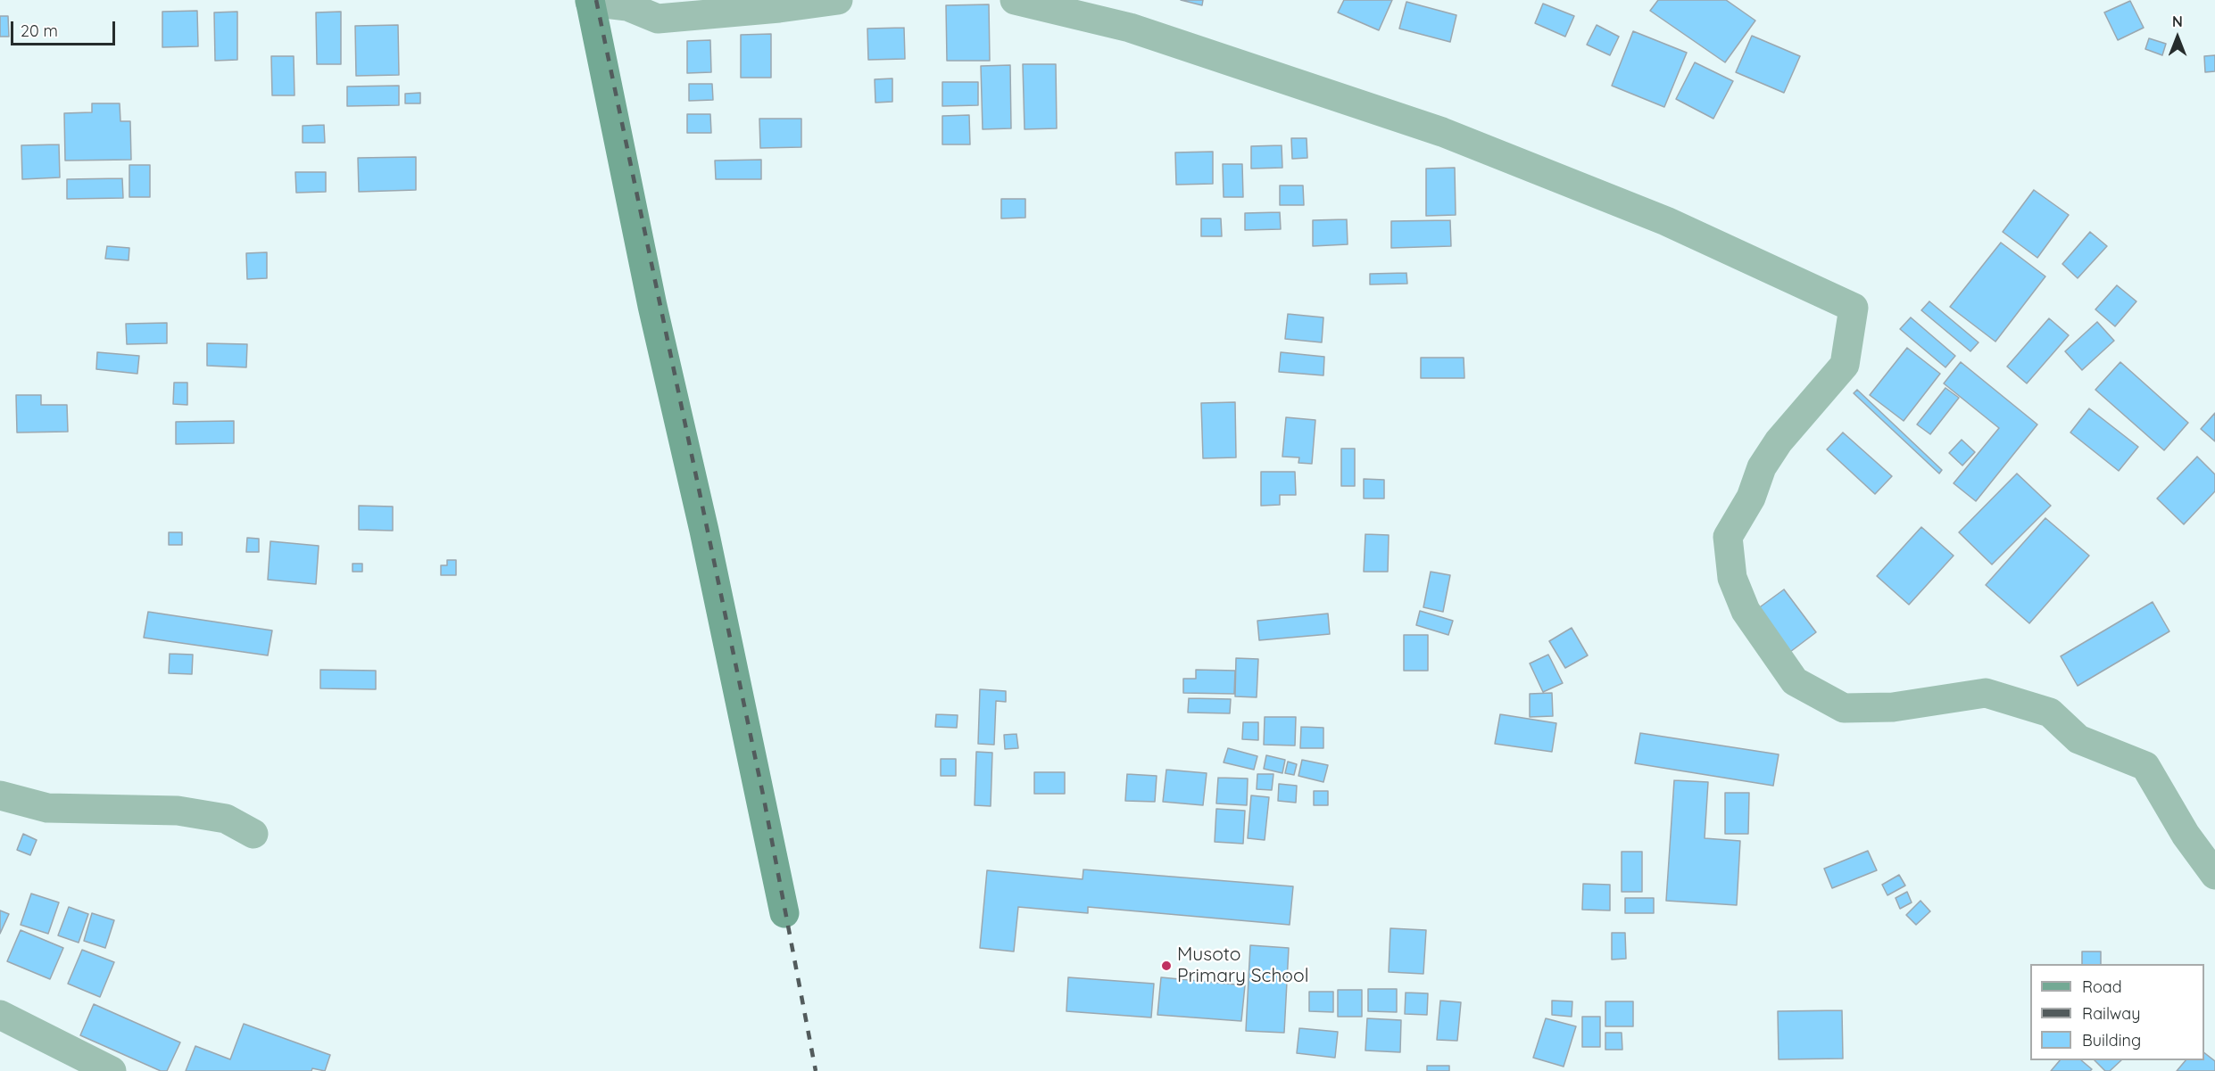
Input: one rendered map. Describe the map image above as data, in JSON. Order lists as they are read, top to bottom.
{
  "places": ["Musoto Primary School"],
  "legend": ["Road", "Railway", "Building"],
  "scale_bar": "20 m",
  "north": "top"
}
